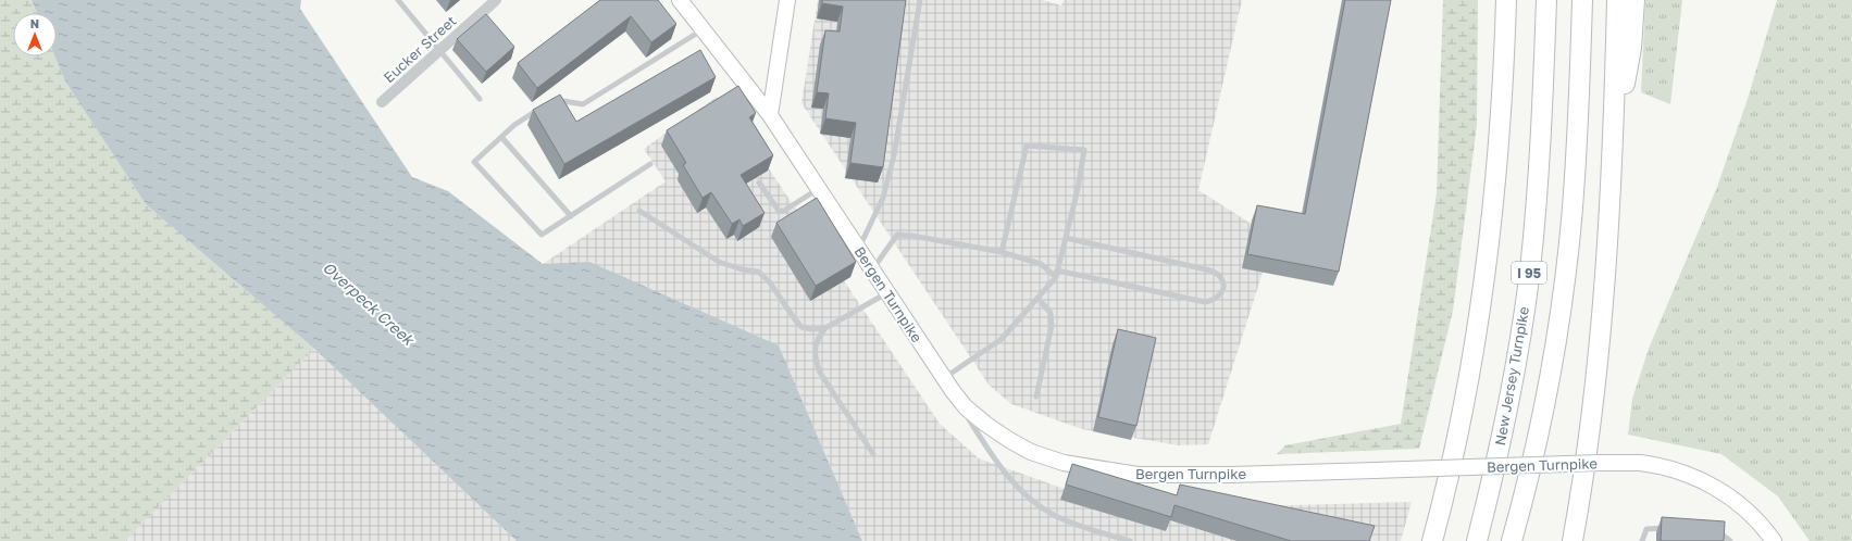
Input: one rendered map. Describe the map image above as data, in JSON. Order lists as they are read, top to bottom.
{
  "streets": {
    "highway": ["I 95", "New Jersey Turnpike"],
    "main road": ["Bergen Turnpike"],
    "street": ["Eucker Street"]
  },
  "water": ["Overpeck Creek"],
  "north": "top"
}
